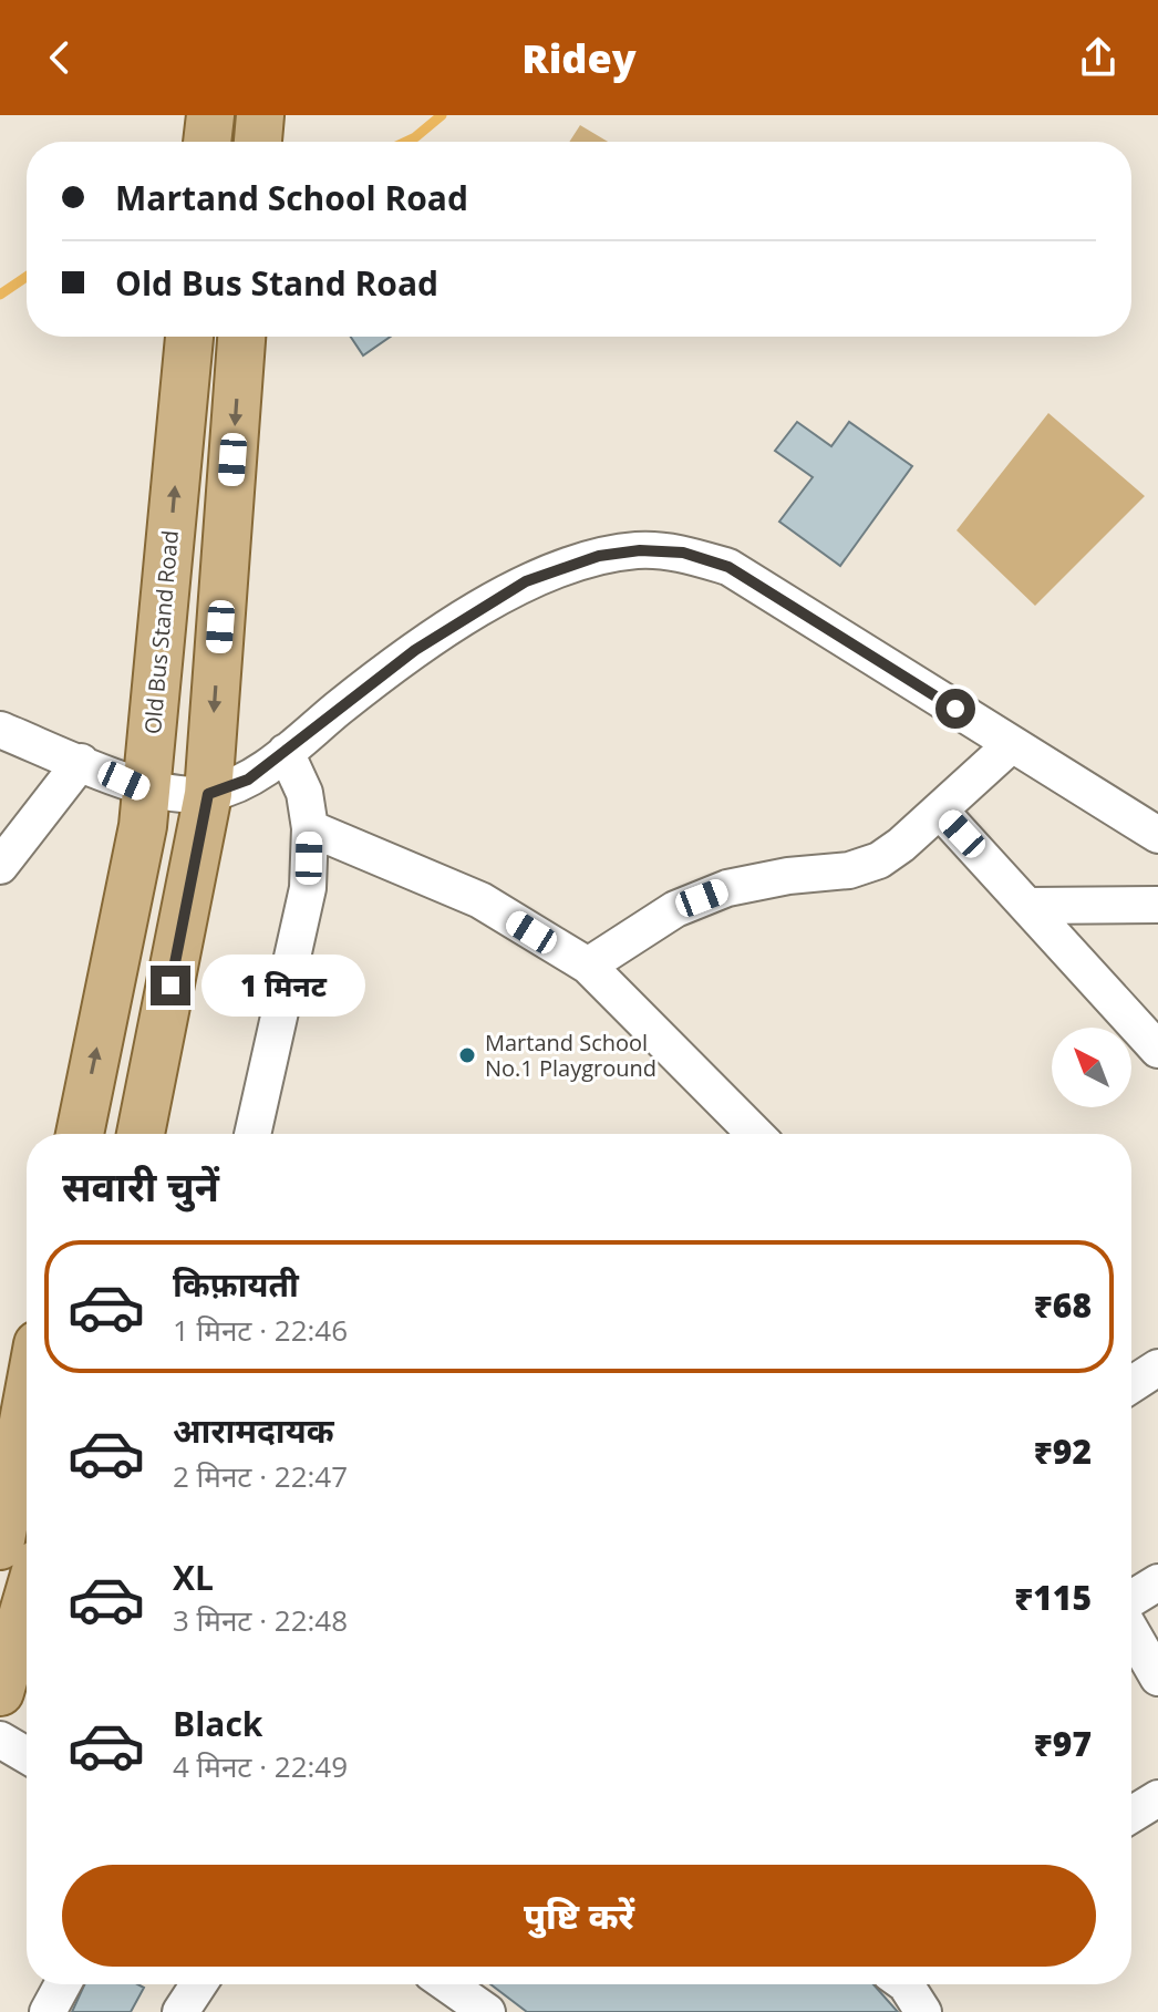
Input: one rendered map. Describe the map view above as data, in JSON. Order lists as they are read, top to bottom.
{
  "streets": {
    "main road": ["Old Bus Stand Road"]
  },
  "places": ["Martand School No.1 Playground"],
  "north": "top left",
  "page": {
    "header": "Ridey",
    "banner": ["Martand School Road", "Old Bus Stand Road"],
    "bubble": "1 मिनट",
    "heading": "सवारी चुनें",
    "list": [
      {
        "name": "किफ़ायती",
        "note": "1 मिनट · 22:46",
        "value": "₹68"
      },
      {
        "name": "आरामदायक",
        "note": "2 मिनट · 22:47",
        "value": "₹92"
      },
      {
        "name": "XL",
        "note": "3 मिनट · 22:48",
        "value": "₹115"
      },
      {
        "name": "Black",
        "note": "4 मिनट · 22:49",
        "value": "₹97"
      }
    ],
    "buttons": "पुष्टि करें"
  }
}
